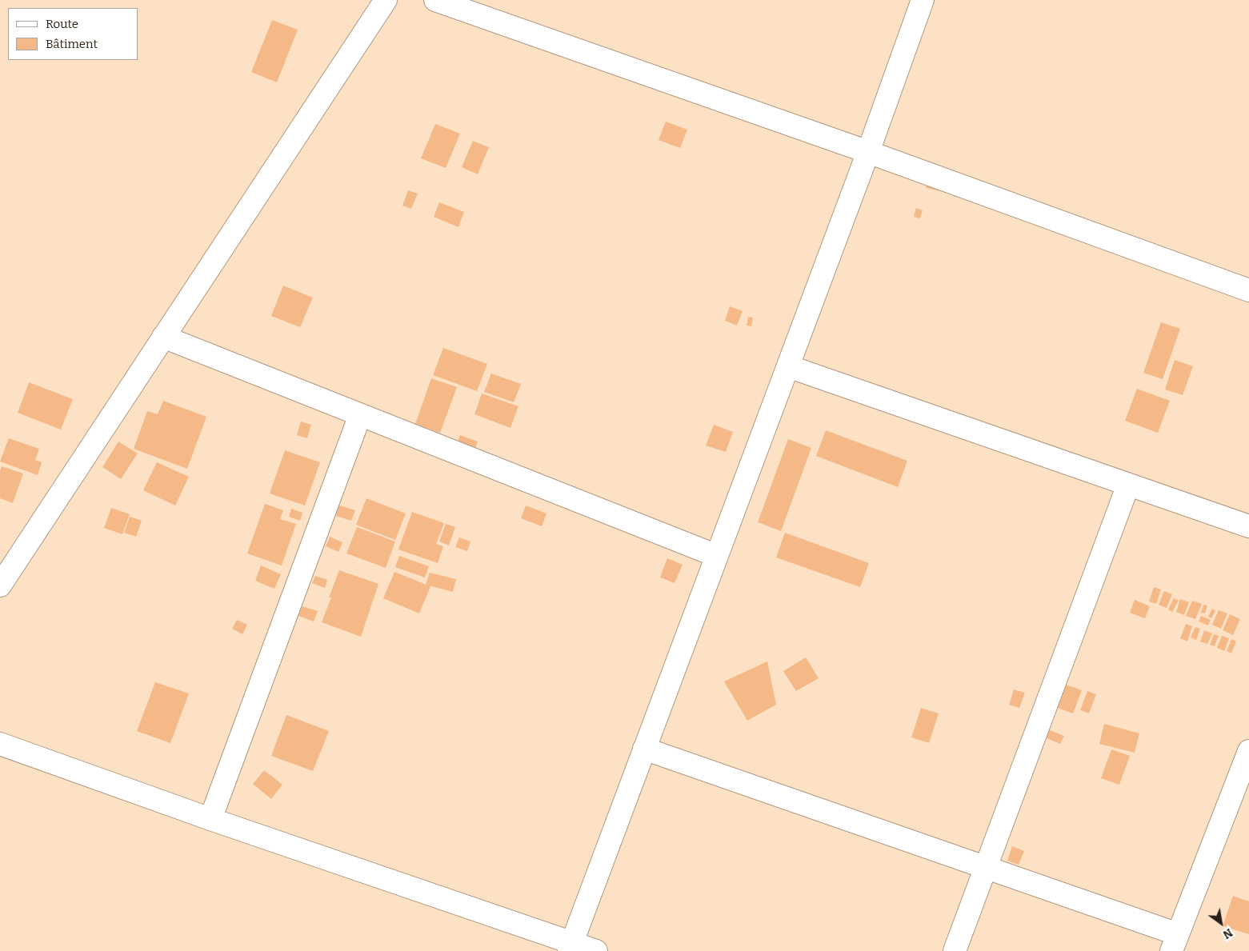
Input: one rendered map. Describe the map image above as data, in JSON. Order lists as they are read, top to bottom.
{
  "legend": ["Route", "Bâtiment"],
  "north": "bottom right"
}
